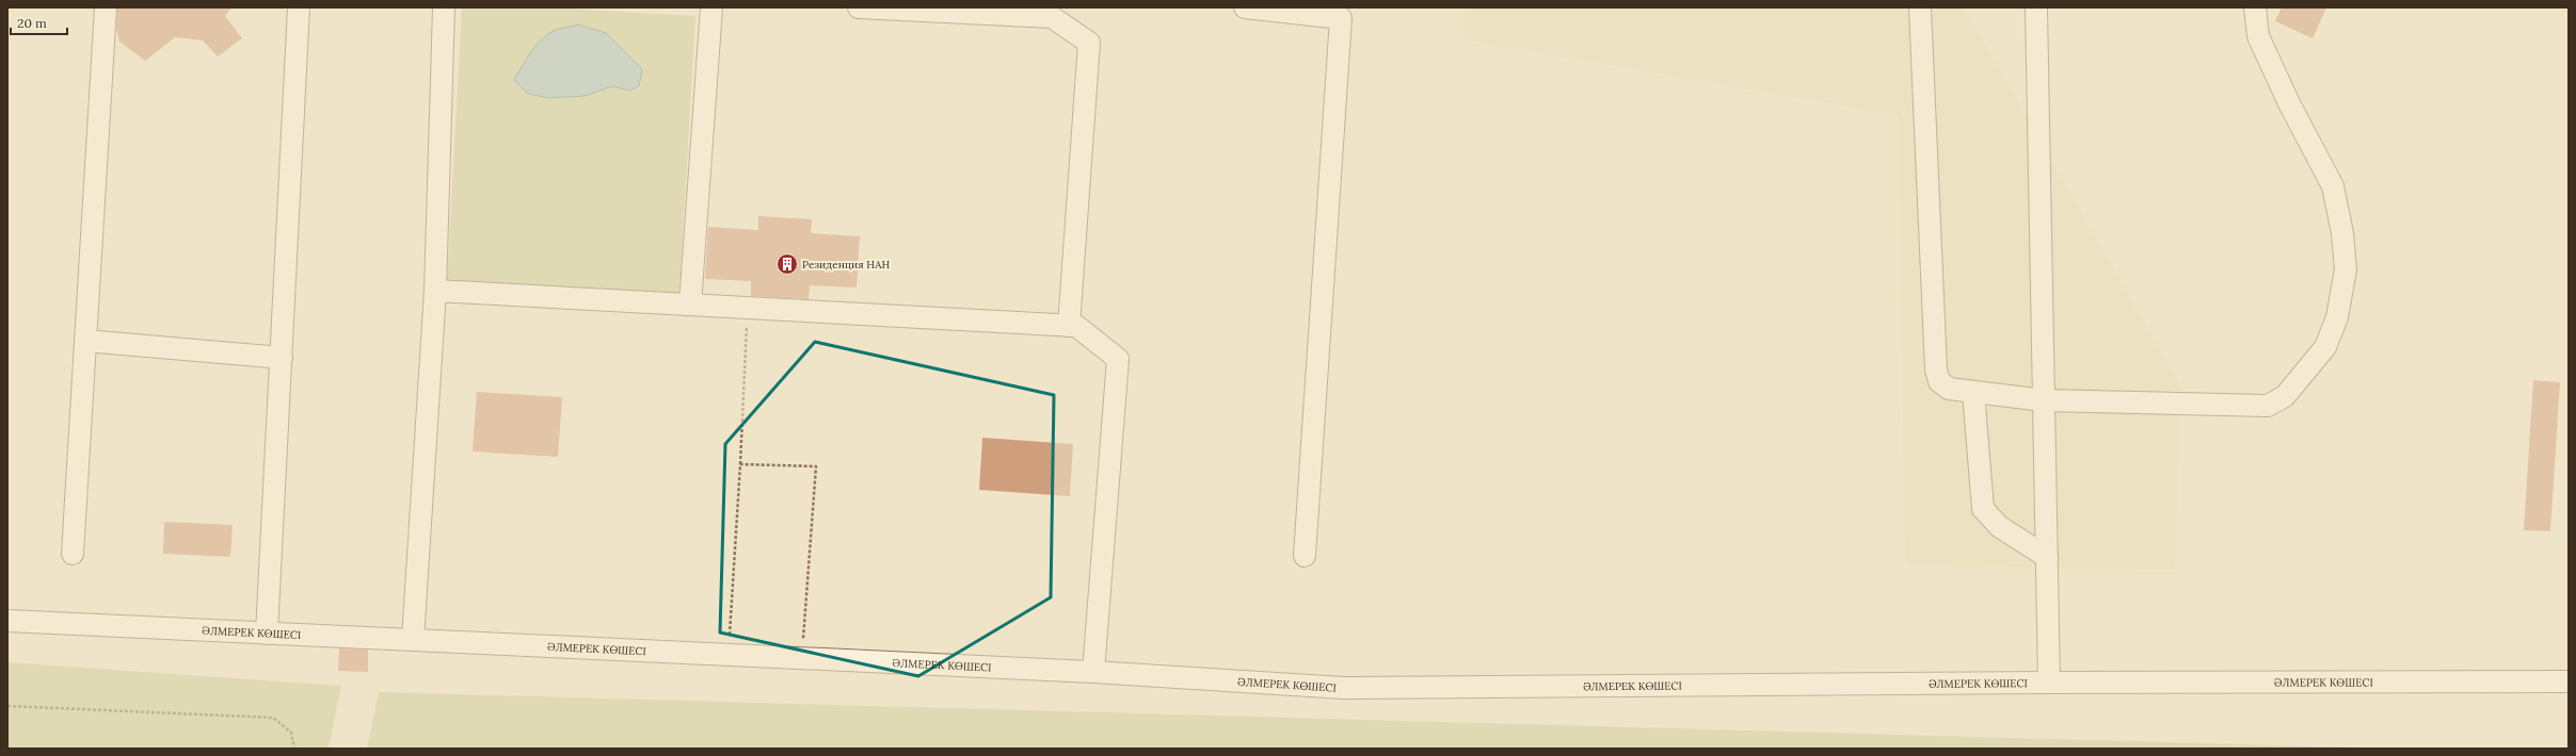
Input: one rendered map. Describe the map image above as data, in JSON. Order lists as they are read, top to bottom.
{
  "streets": {
    "street": ["ӘЛМЕРЕК КӨШЕСІ"]
  },
  "places": {
    "building": ["Резиденция НАН"]
  },
  "scale_bar": "20 m"
}
